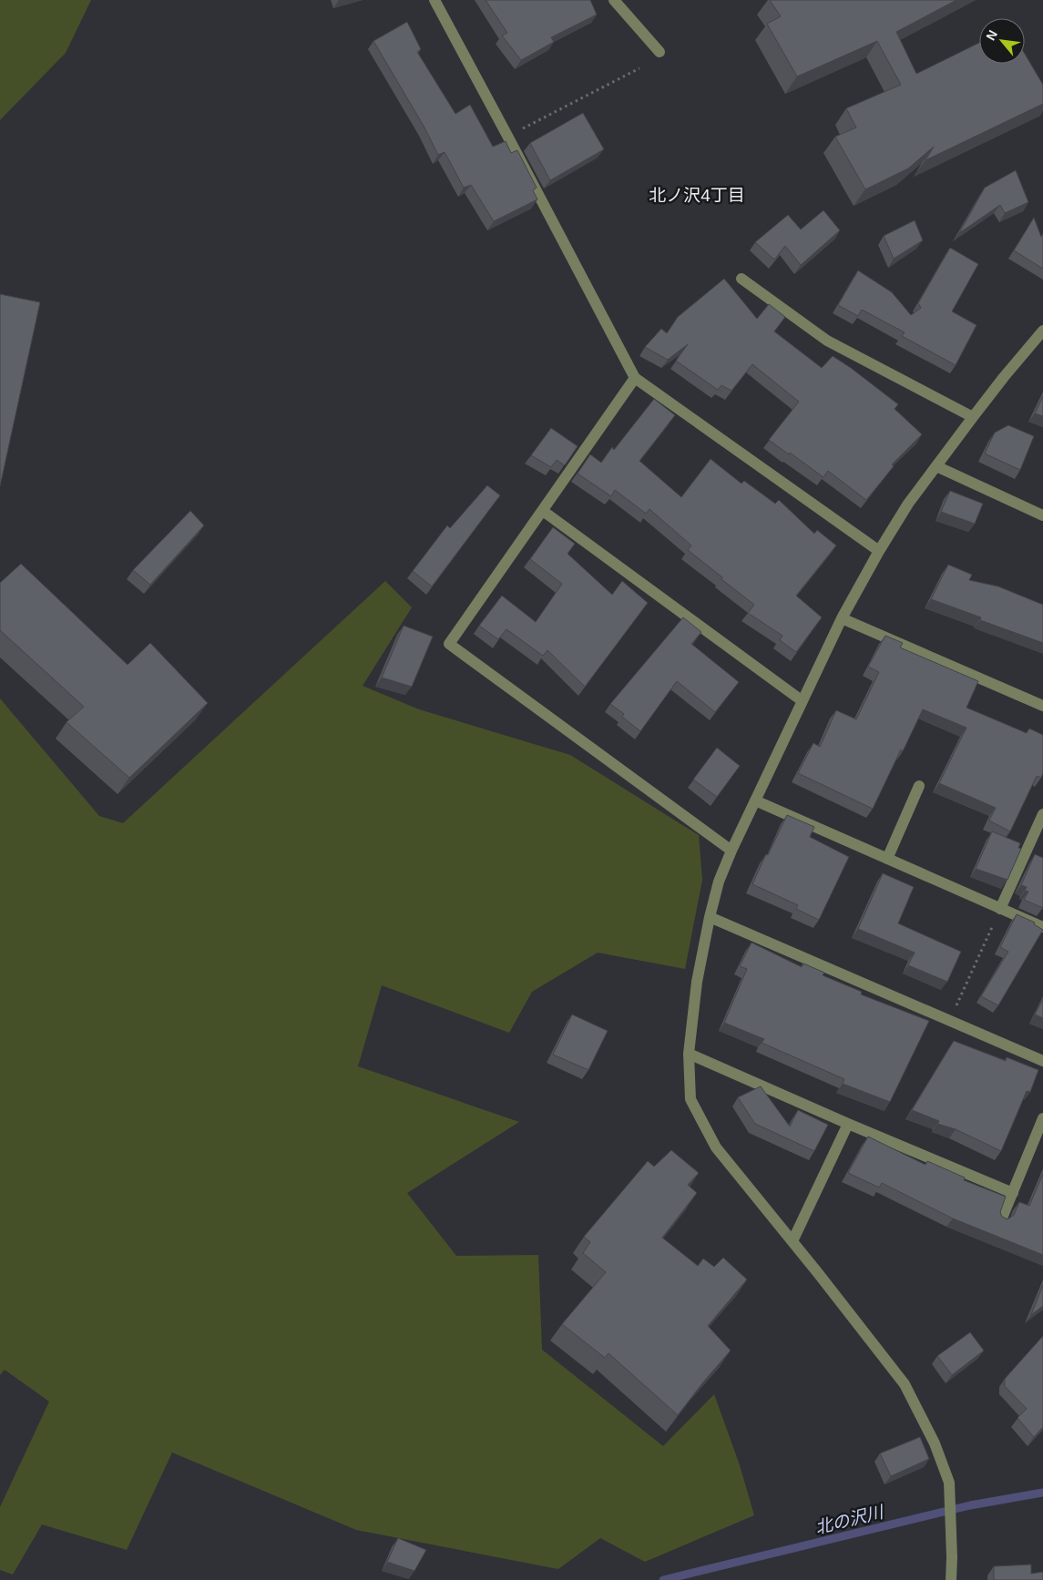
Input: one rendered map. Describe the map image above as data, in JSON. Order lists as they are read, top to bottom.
{
  "districts": ["北ノ沢4丁目"],
  "water": ["北の沢川"],
  "north": "top left"
}
